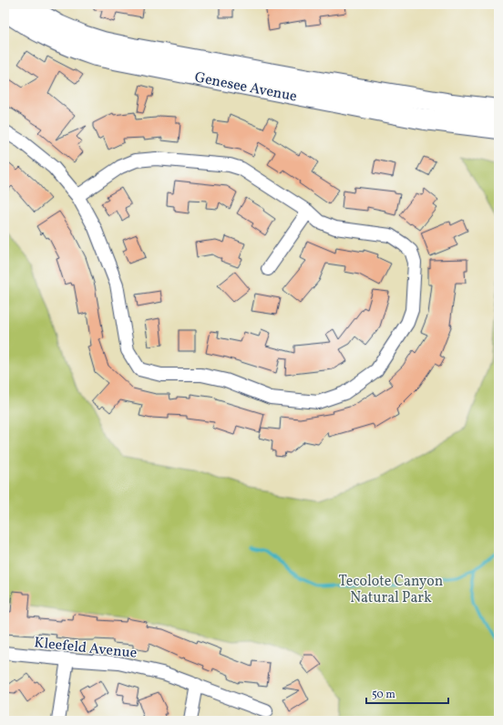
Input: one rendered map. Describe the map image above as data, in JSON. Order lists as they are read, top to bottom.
{
  "streets": {
    "main road": ["Genesee Avenue"],
    "street": ["Kleefeld Avenue"]
  },
  "parks": ["Tecolote Canyon Natural Park"],
  "scale_bar": "50 m"
}
